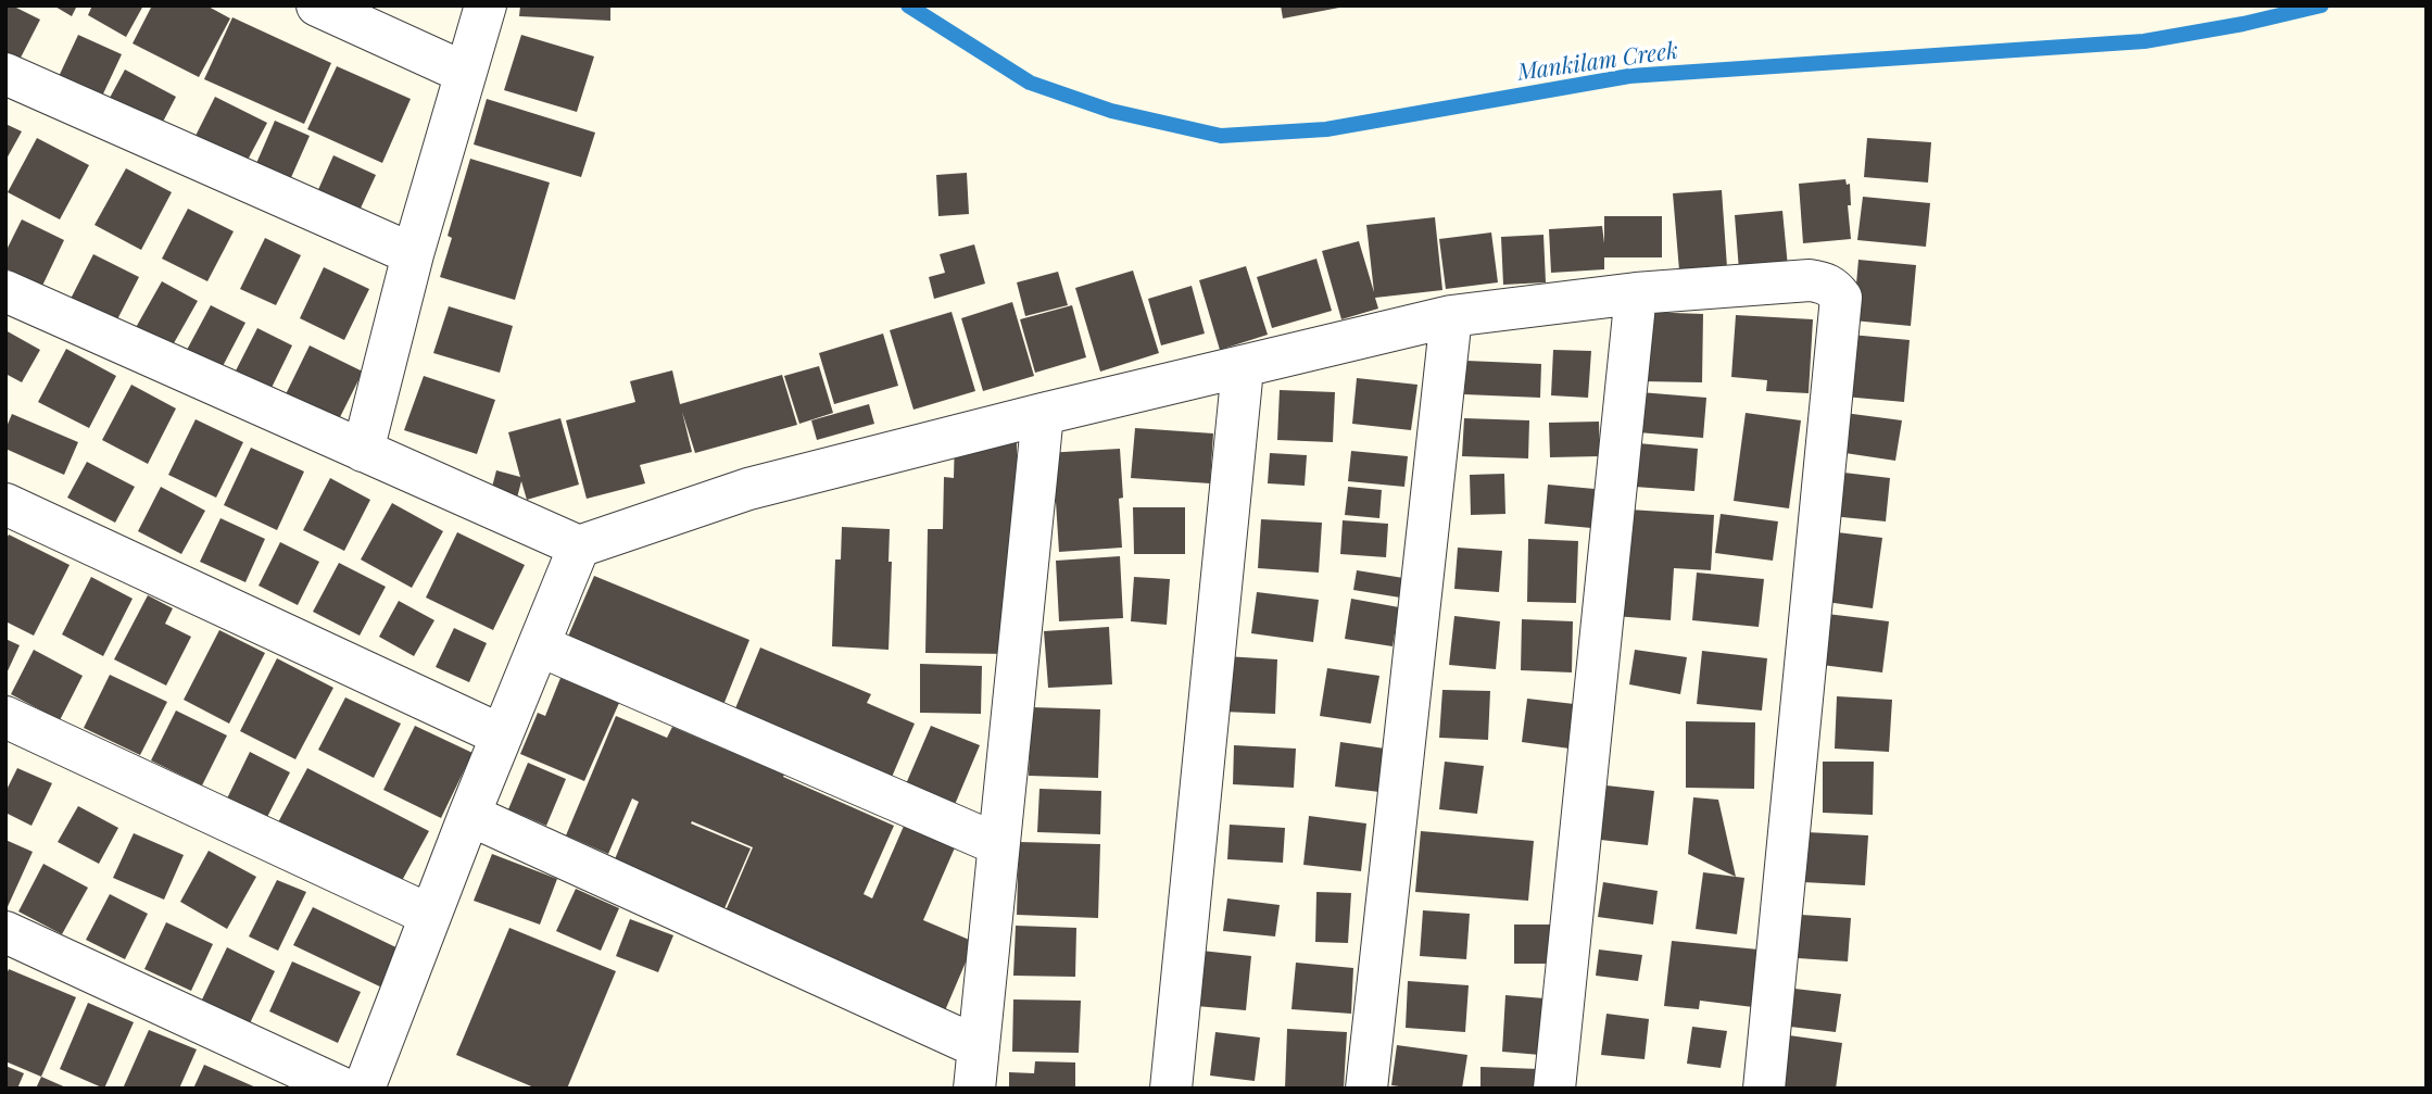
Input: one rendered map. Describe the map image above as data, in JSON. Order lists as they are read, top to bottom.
{
  "water": ["Mankilam Creek"]
}
